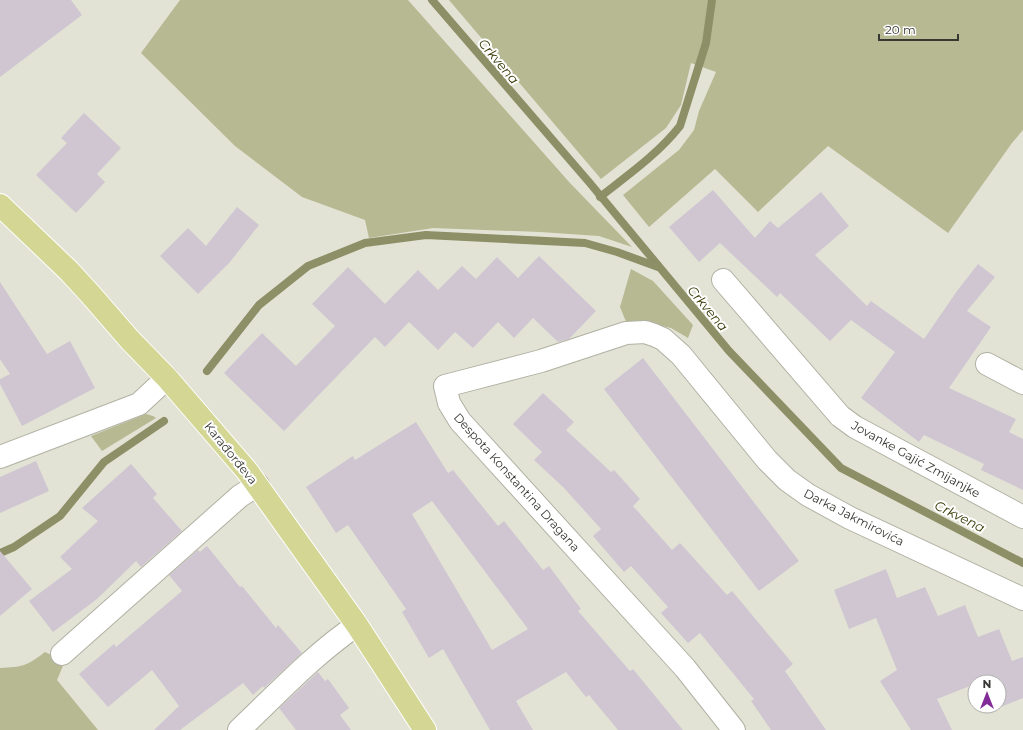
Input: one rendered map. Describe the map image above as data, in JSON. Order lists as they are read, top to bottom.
{
  "streets": {
    "main road": ["Karađorđeva"],
    "street": ["Jovanke Gajić Zmijanjke", "Despota Konstantina Dragana", "Darka Jakmirovića"]
  },
  "crossings": [
    ["Despota Konstantina Dragana", "Darka Jakmirovića"]
  ],
  "water": ["Crkvena"],
  "scale_bar": "20 m",
  "north": "top"
}
